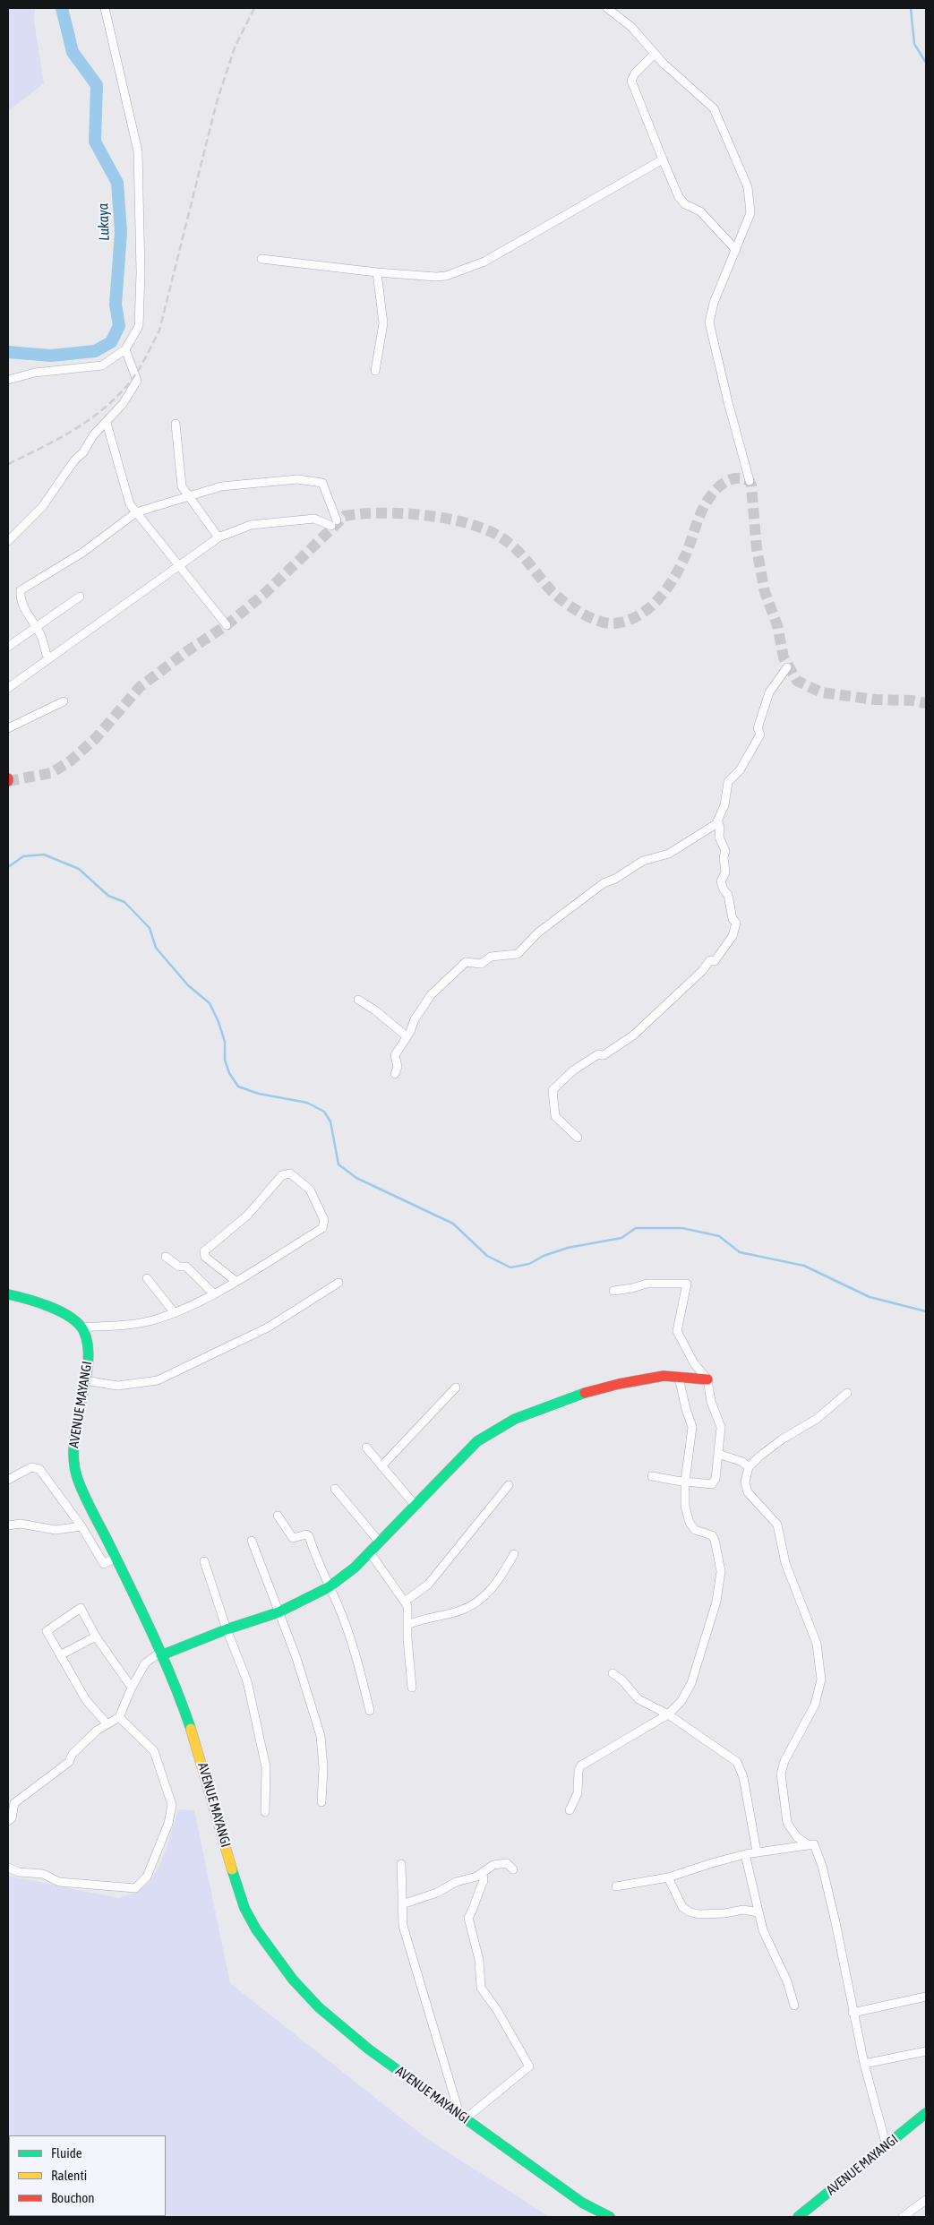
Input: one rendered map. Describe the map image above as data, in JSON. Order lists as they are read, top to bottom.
{
  "streets": {
    "street": ["AVENUE MAYANGI"]
  },
  "water": ["Lukaya"],
  "legend": ["Fluide", "Ralenti", "Bouchon"]
}
